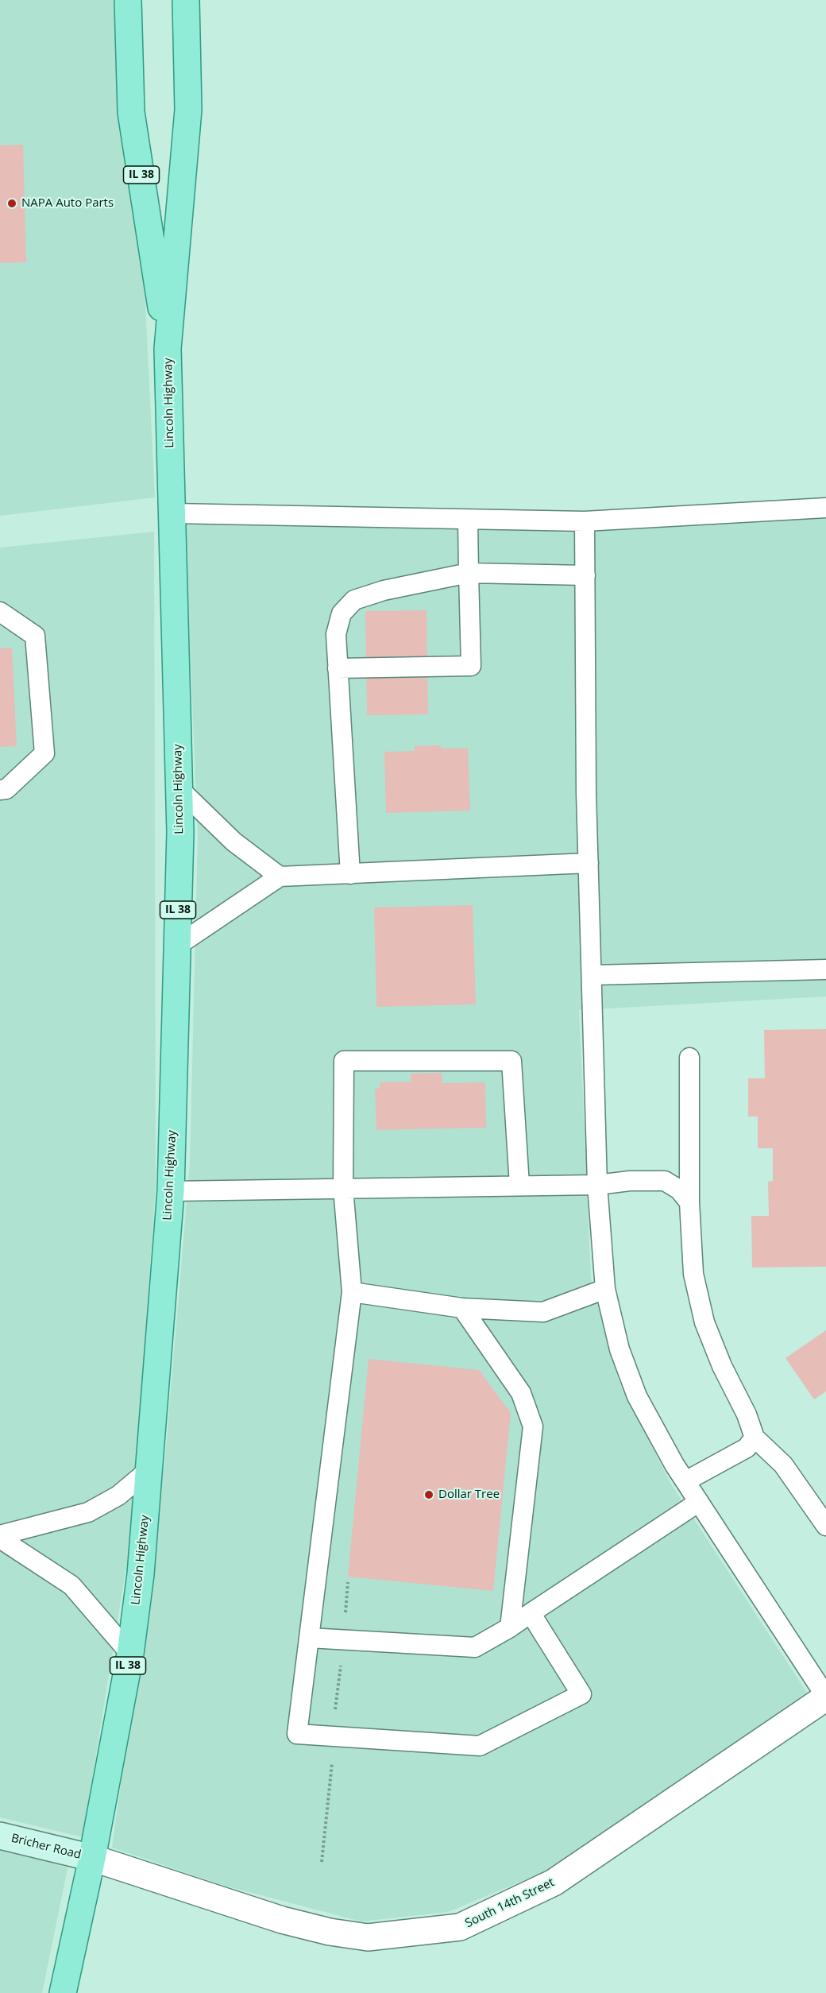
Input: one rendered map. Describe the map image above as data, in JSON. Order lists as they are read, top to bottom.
{
  "streets": {
    "main road": ["IL 38", "Lincoln Highway"],
    "street": ["Bricher Road", "South 14th Street"]
  },
  "crossings": [
    ["Lincoln Highway", "Bricher Road"],
    ["Lincoln Highway", "South 14th Street"],
    ["Bricher Road", "South 14th Street"]
  ],
  "places": ["NAPA Auto Parts", "Dollar Tree"]
}
